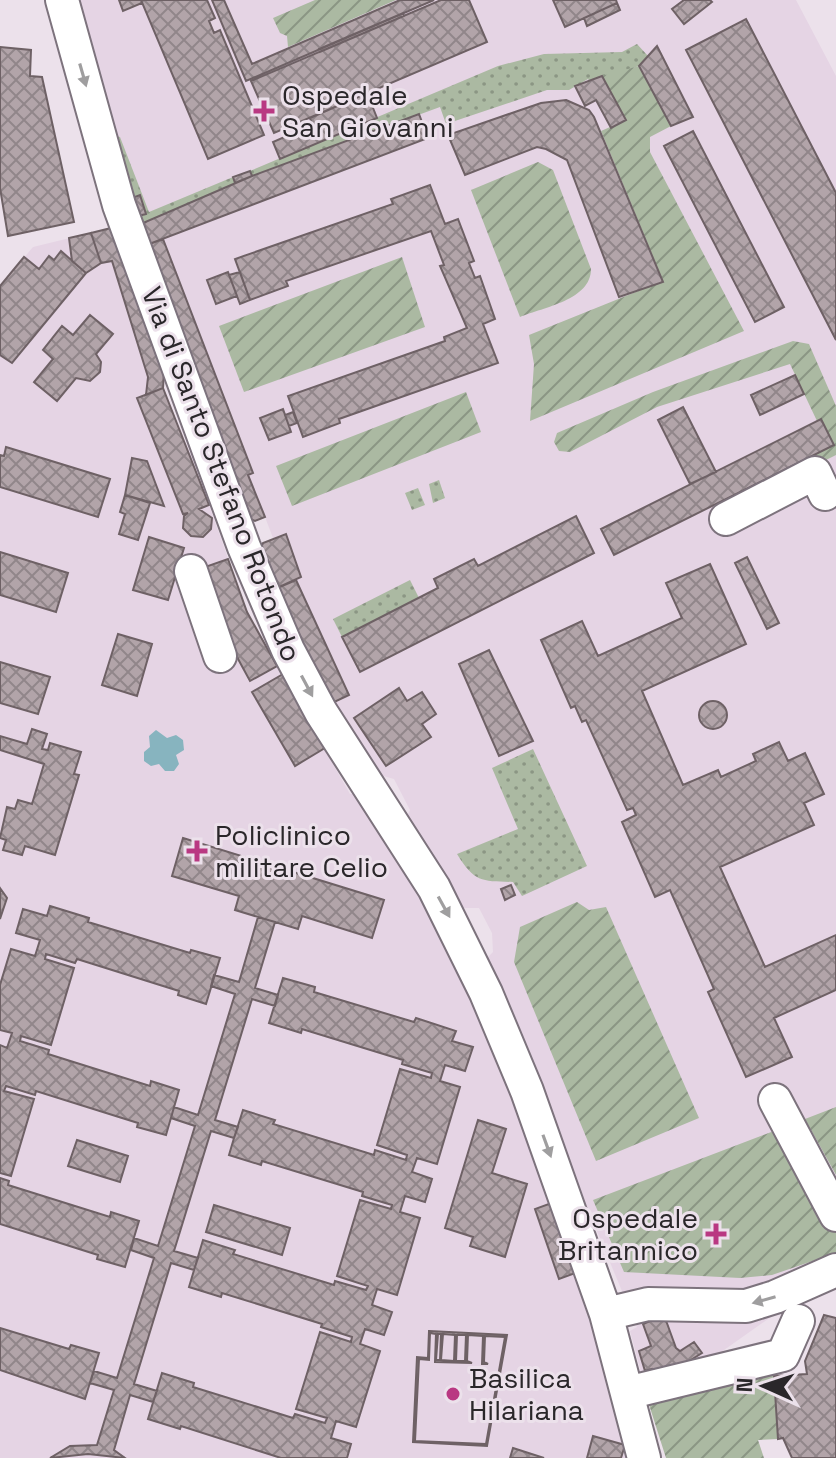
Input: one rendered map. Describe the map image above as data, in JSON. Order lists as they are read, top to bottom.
{
  "streets": {
    "street": ["Via di Santo Stefano Rotondo"]
  },
  "one_way": ["Via di Santo Stefano Rotondo"],
  "places": {
    "health": ["Ospedale San Giovanni", "Policlinico militare Celio", "Ospedale Britannico"],
    "other": ["Basilica Hilariana"]
  },
  "north": "left"
}
